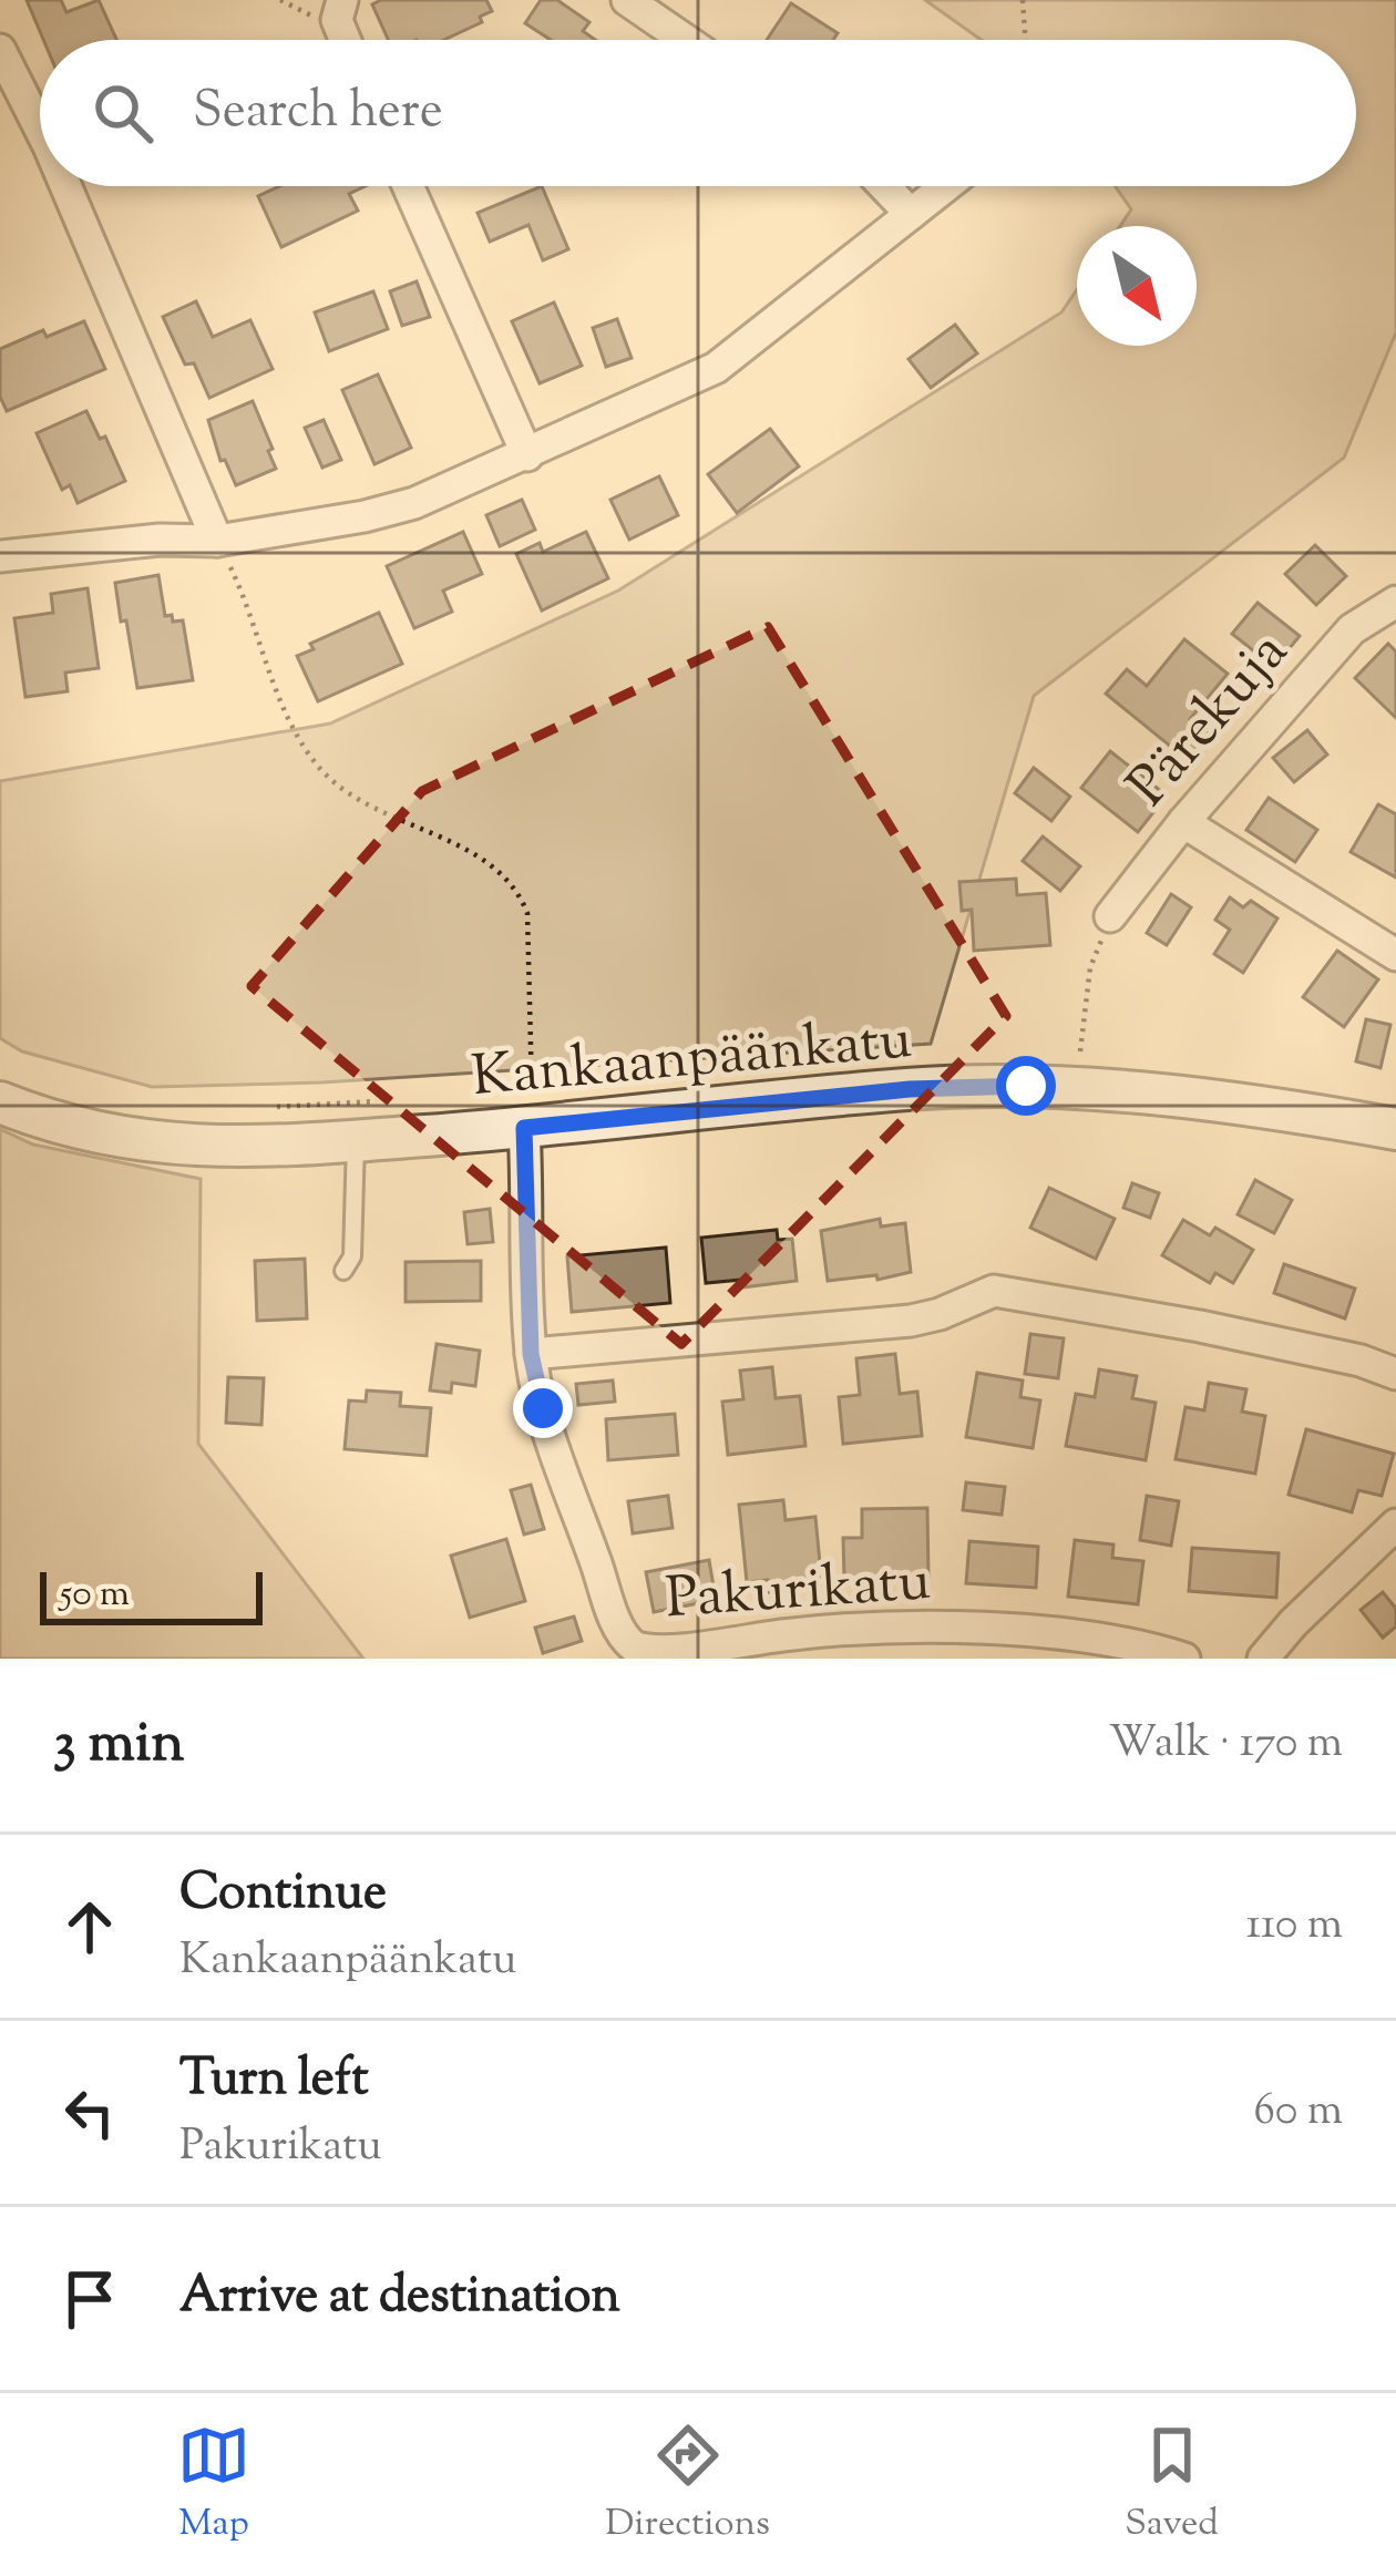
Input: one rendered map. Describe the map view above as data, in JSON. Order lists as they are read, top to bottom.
{
  "streets": {
    "street": ["Pärekuja", "Kankaanpäänkatu", "Pakurikatu"]
  },
  "crossings": [
    ["Kankaanpäänkatu", "Pakurikatu"]
  ],
  "scale_bar": "50 m",
  "north": "bottom right",
  "page": {
    "search": "Search here",
    "scale": "50 m",
    "heading": ["3 min", "Walk · 170 m"],
    "list": [
      ["Continue", "Kankaanpäänkatu", "110 m"],
      ["Turn left", "Pakurikatu", "60 m"],
      "Arrive at destination"
    ],
    "nav": ["Map", "Directions", "Saved"]
  }
}
